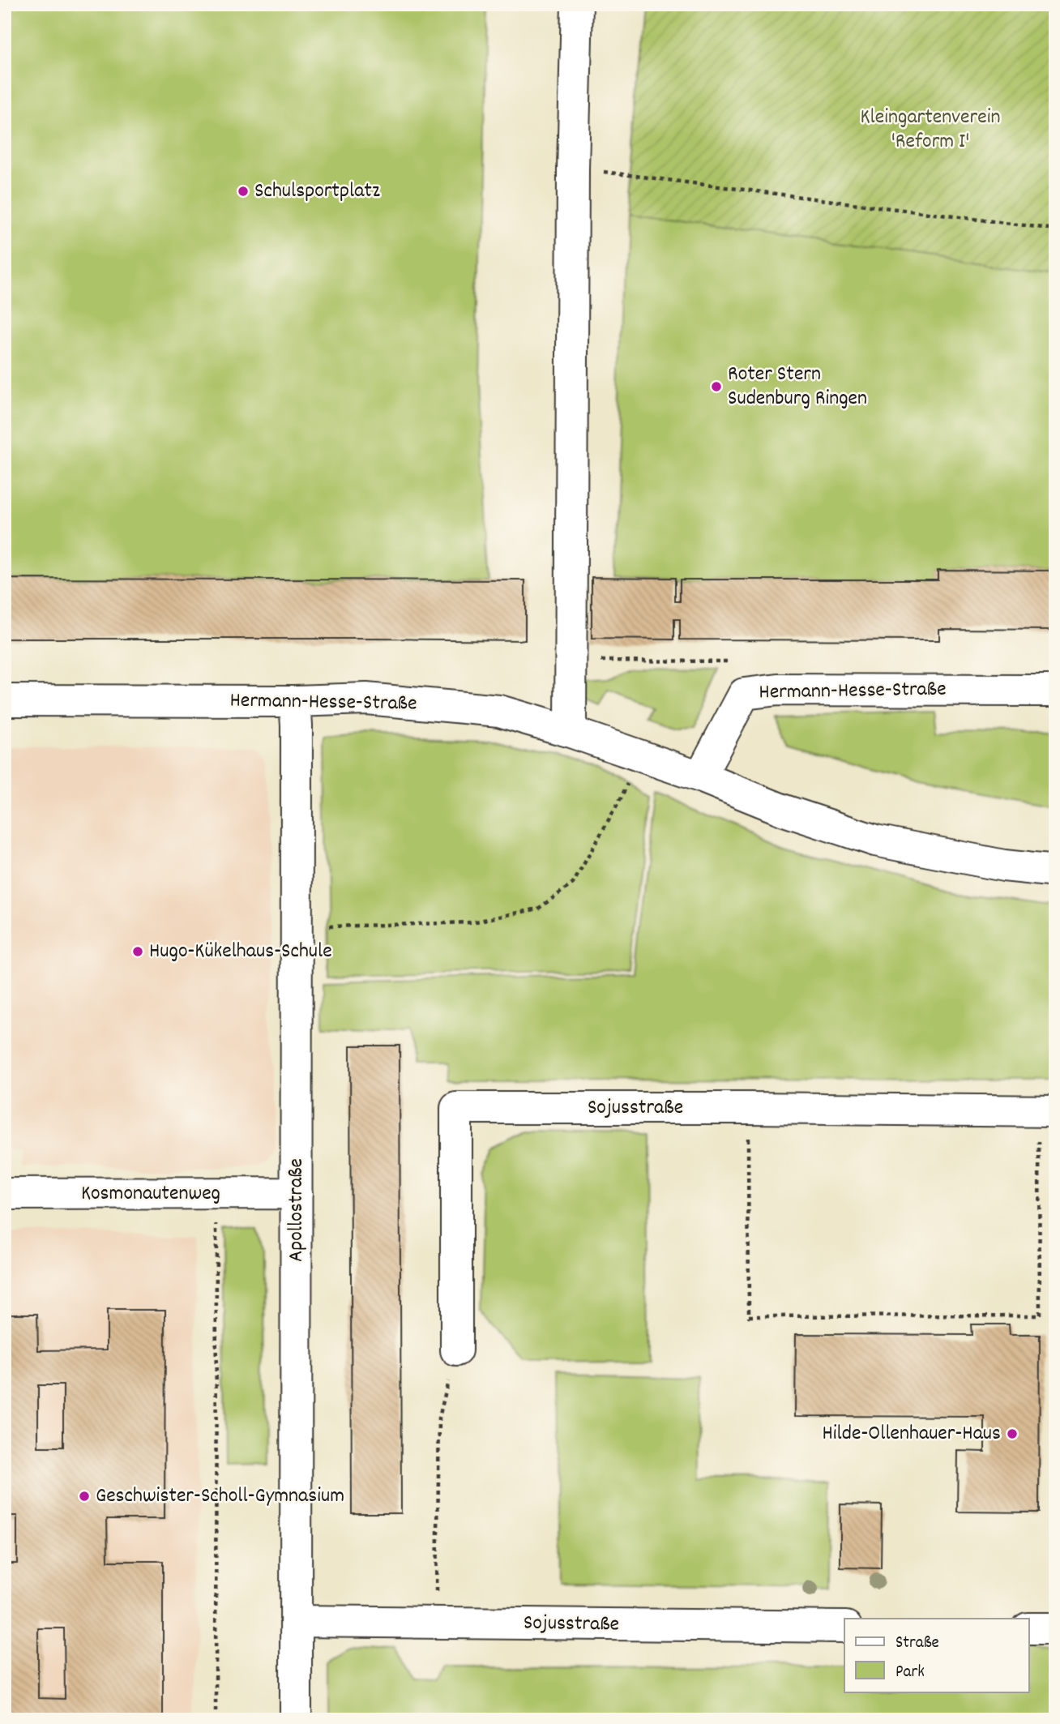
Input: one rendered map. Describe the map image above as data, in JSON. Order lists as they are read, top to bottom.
{
  "streets": {
    "street": [
      "Hermann-Hesse-Straße",
      "Sojusstraße",
      "Kosmonautenweg",
      "Apollostraße"
    ]
  },
  "crossings": [
    ["Hermann-Hesse-Straße", "Apollostraße"],
    ["Sojusstraße", "Apollostraße"],
    ["Kosmonautenweg", "Apollostraße"]
  ],
  "parks": ["Kleingartenverein 'Reform I'"],
  "places": [
    "Schulsportplatz",
    "Roter Stern Sudenburg Ringen",
    "Hugo-Kükelhaus-Schule",
    "Hilde-Ollenhauer-Haus",
    "Geschwister-Scholl-Gymnasium"
  ],
  "legend": ["Straße", "Park"]
}
